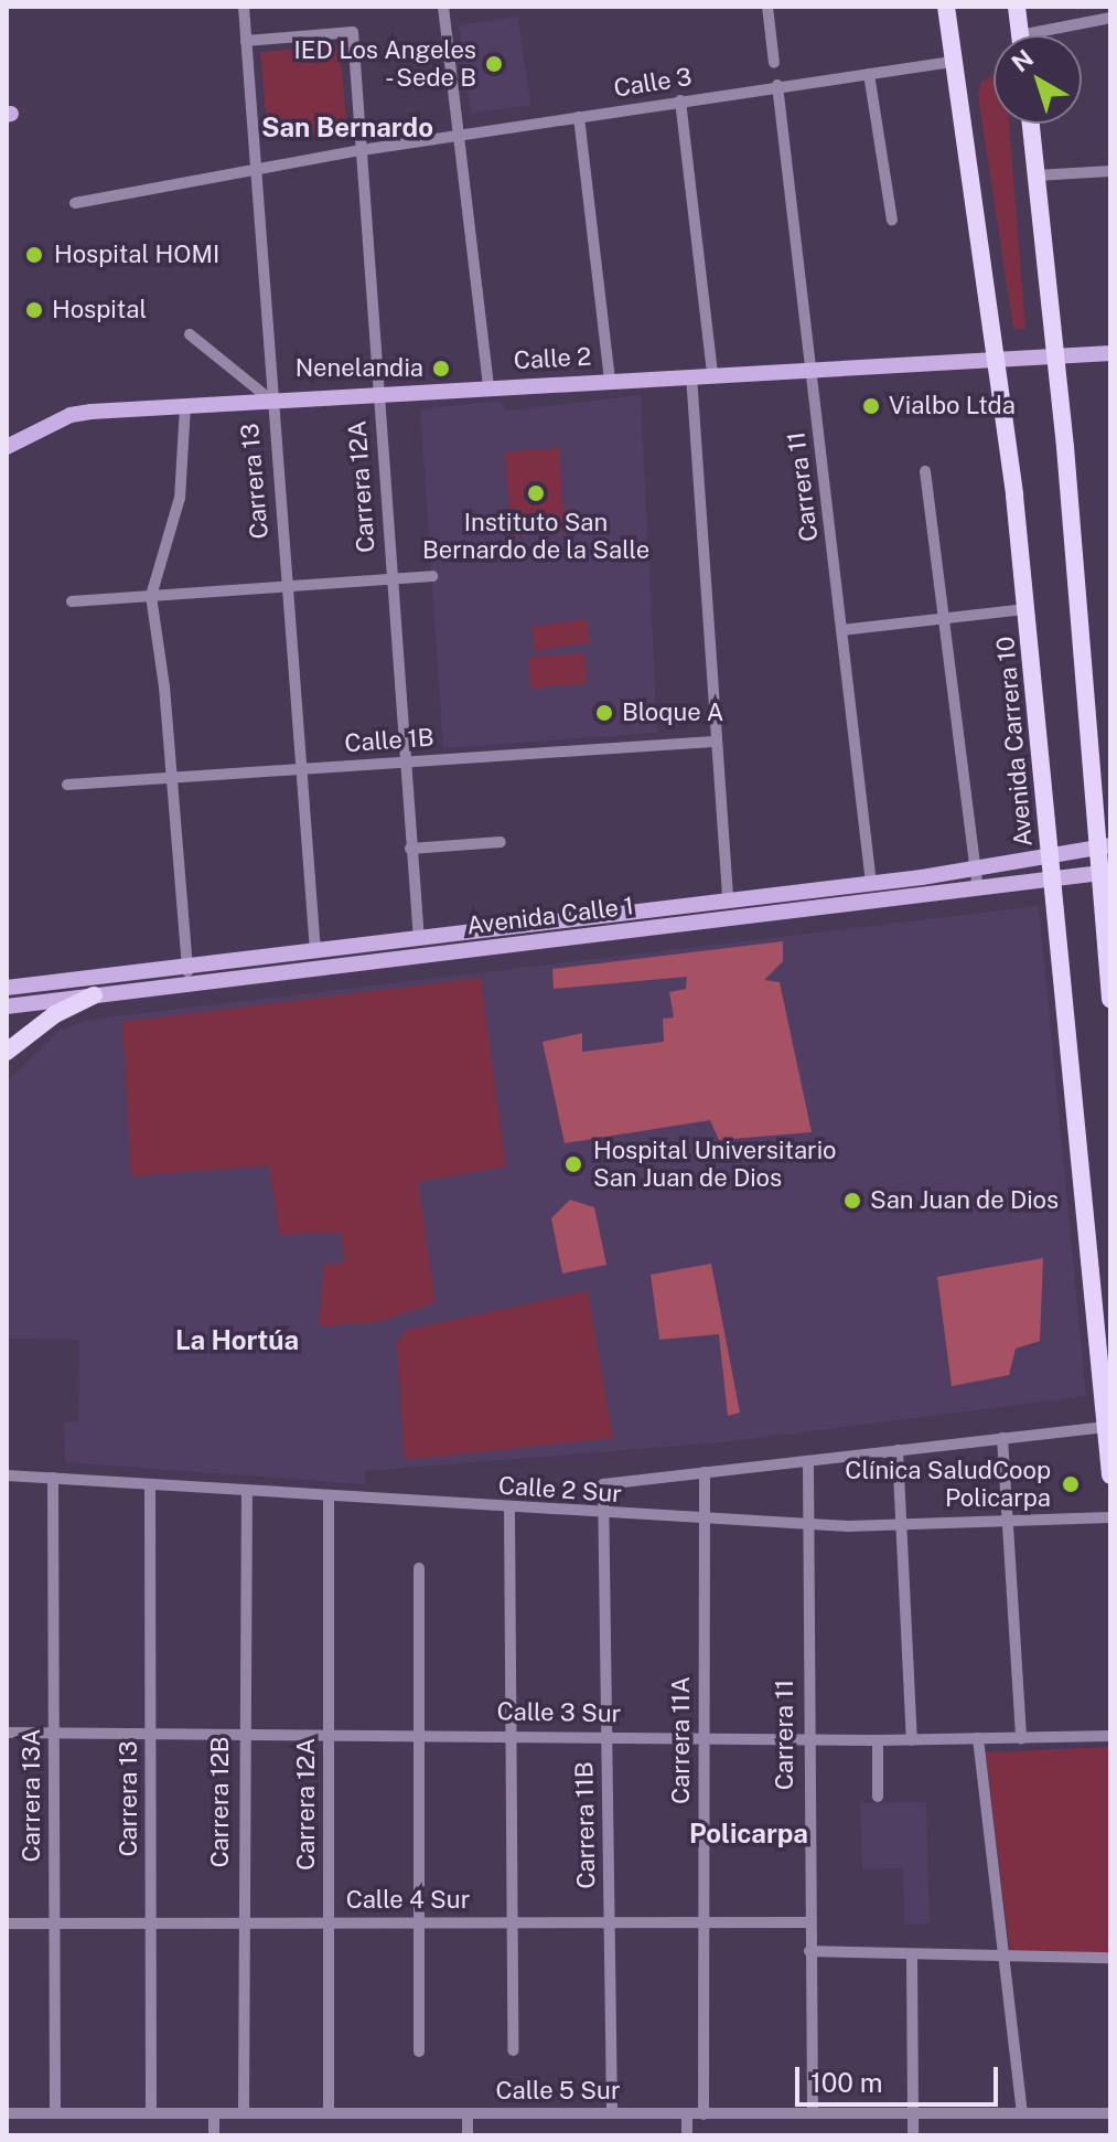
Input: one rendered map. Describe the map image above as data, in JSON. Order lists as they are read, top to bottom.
{
  "streets": {
    "main road": ["Calle 2", "Avenida Carrera 10", "Avenida Calle 1"],
    "street": [
      "Calle 3",
      "Carrera 13",
      "Carrera 12A",
      "Carrera 11",
      "Calle 1B",
      "Calle 2 Sur",
      "Calle 3 Sur",
      "Carrera 11A",
      "Carrera 13A",
      "Carrera 12B",
      "Carrera 11B",
      "Calle 4 Sur",
      "Calle 5 Sur"
    ]
  },
  "crossings": [
    ["Calle 3", "Carrera 13"],
    ["Calle 3", "Carrera 12A"],
    ["Calle 3", "Carrera 11"],
    ["Calle 3", "Avenida Carrera 10"],
    ["Calle 2", "Carrera 13"],
    ["Calle 2", "Carrera 12A"],
    ["Calle 2", "Carrera 11"],
    ["Calle 2", "Avenida Carrera 10"],
    ["Carrera 13", "Carrera 12A"],
    ["Carrera 13", "Calle 1B"],
    ["Carrera 13", "Avenida Calle 1"],
    ["Carrera 13", "Calle 2 Sur"],
    ["Carrera 13", "Calle 3 Sur"],
    ["Carrera 13", "Calle 4 Sur"],
    ["Carrera 13", "Calle 5 Sur"],
    ["Carrera 12A", "Calle 1B"],
    ["Carrera 12A", "Avenida Calle 1"],
    ["Carrera 12A", "Calle 2 Sur"],
    ["Carrera 12A", "Calle 3 Sur"],
    ["Carrera 12A", "Calle 4 Sur"],
    ["Carrera 12A", "Calle 5 Sur"],
    ["Carrera 11", "Avenida Calle 1"],
    ["Carrera 11", "Calle 2 Sur"],
    ["Carrera 11", "Calle 3 Sur"],
    ["Carrera 11", "Calle 4 Sur"],
    ["Carrera 11", "Calle 5 Sur"],
    ["Avenida Carrera 10", "Avenida Calle 1"],
    ["Calle 2 Sur", "Carrera 11A"],
    ["Calle 2 Sur", "Carrera 13A"],
    ["Calle 2 Sur", "Carrera 12B"],
    ["Calle 2 Sur", "Carrera 11B"],
    ["Calle 3 Sur", "Carrera 11A"],
    ["Calle 3 Sur", "Carrera 13A"],
    ["Calle 3 Sur", "Carrera 12B"],
    ["Calle 3 Sur", "Carrera 11B"],
    ["Carrera 11A", "Carrera 11B"],
    ["Carrera 11A", "Calle 4 Sur"],
    ["Carrera 11A", "Calle 5 Sur"],
    ["Carrera 13A", "Calle 4 Sur"],
    ["Carrera 13A", "Calle 5 Sur"],
    ["Carrera 12B", "Calle 4 Sur"],
    ["Carrera 12B", "Calle 5 Sur"],
    ["Carrera 11B", "Calle 4 Sur"],
    ["Carrera 11B", "Calle 5 Sur"]
  ],
  "districts": ["San Bernardo", "La Hortúa", "Policarpa"],
  "places": [
    "IED Los Angeles - Sede B",
    "Hospital HOMI",
    "Hospital",
    "Nenelandia",
    "Vialbo Ltda",
    "Instituto San Bernardo de la Salle",
    "Bloque A",
    "Hospital Universitario San Juan de Dios",
    "San Juan de Dios",
    "Clínica SaludCoop Policarpa"
  ],
  "scale_bar": "100 m",
  "north": "top left"
}
